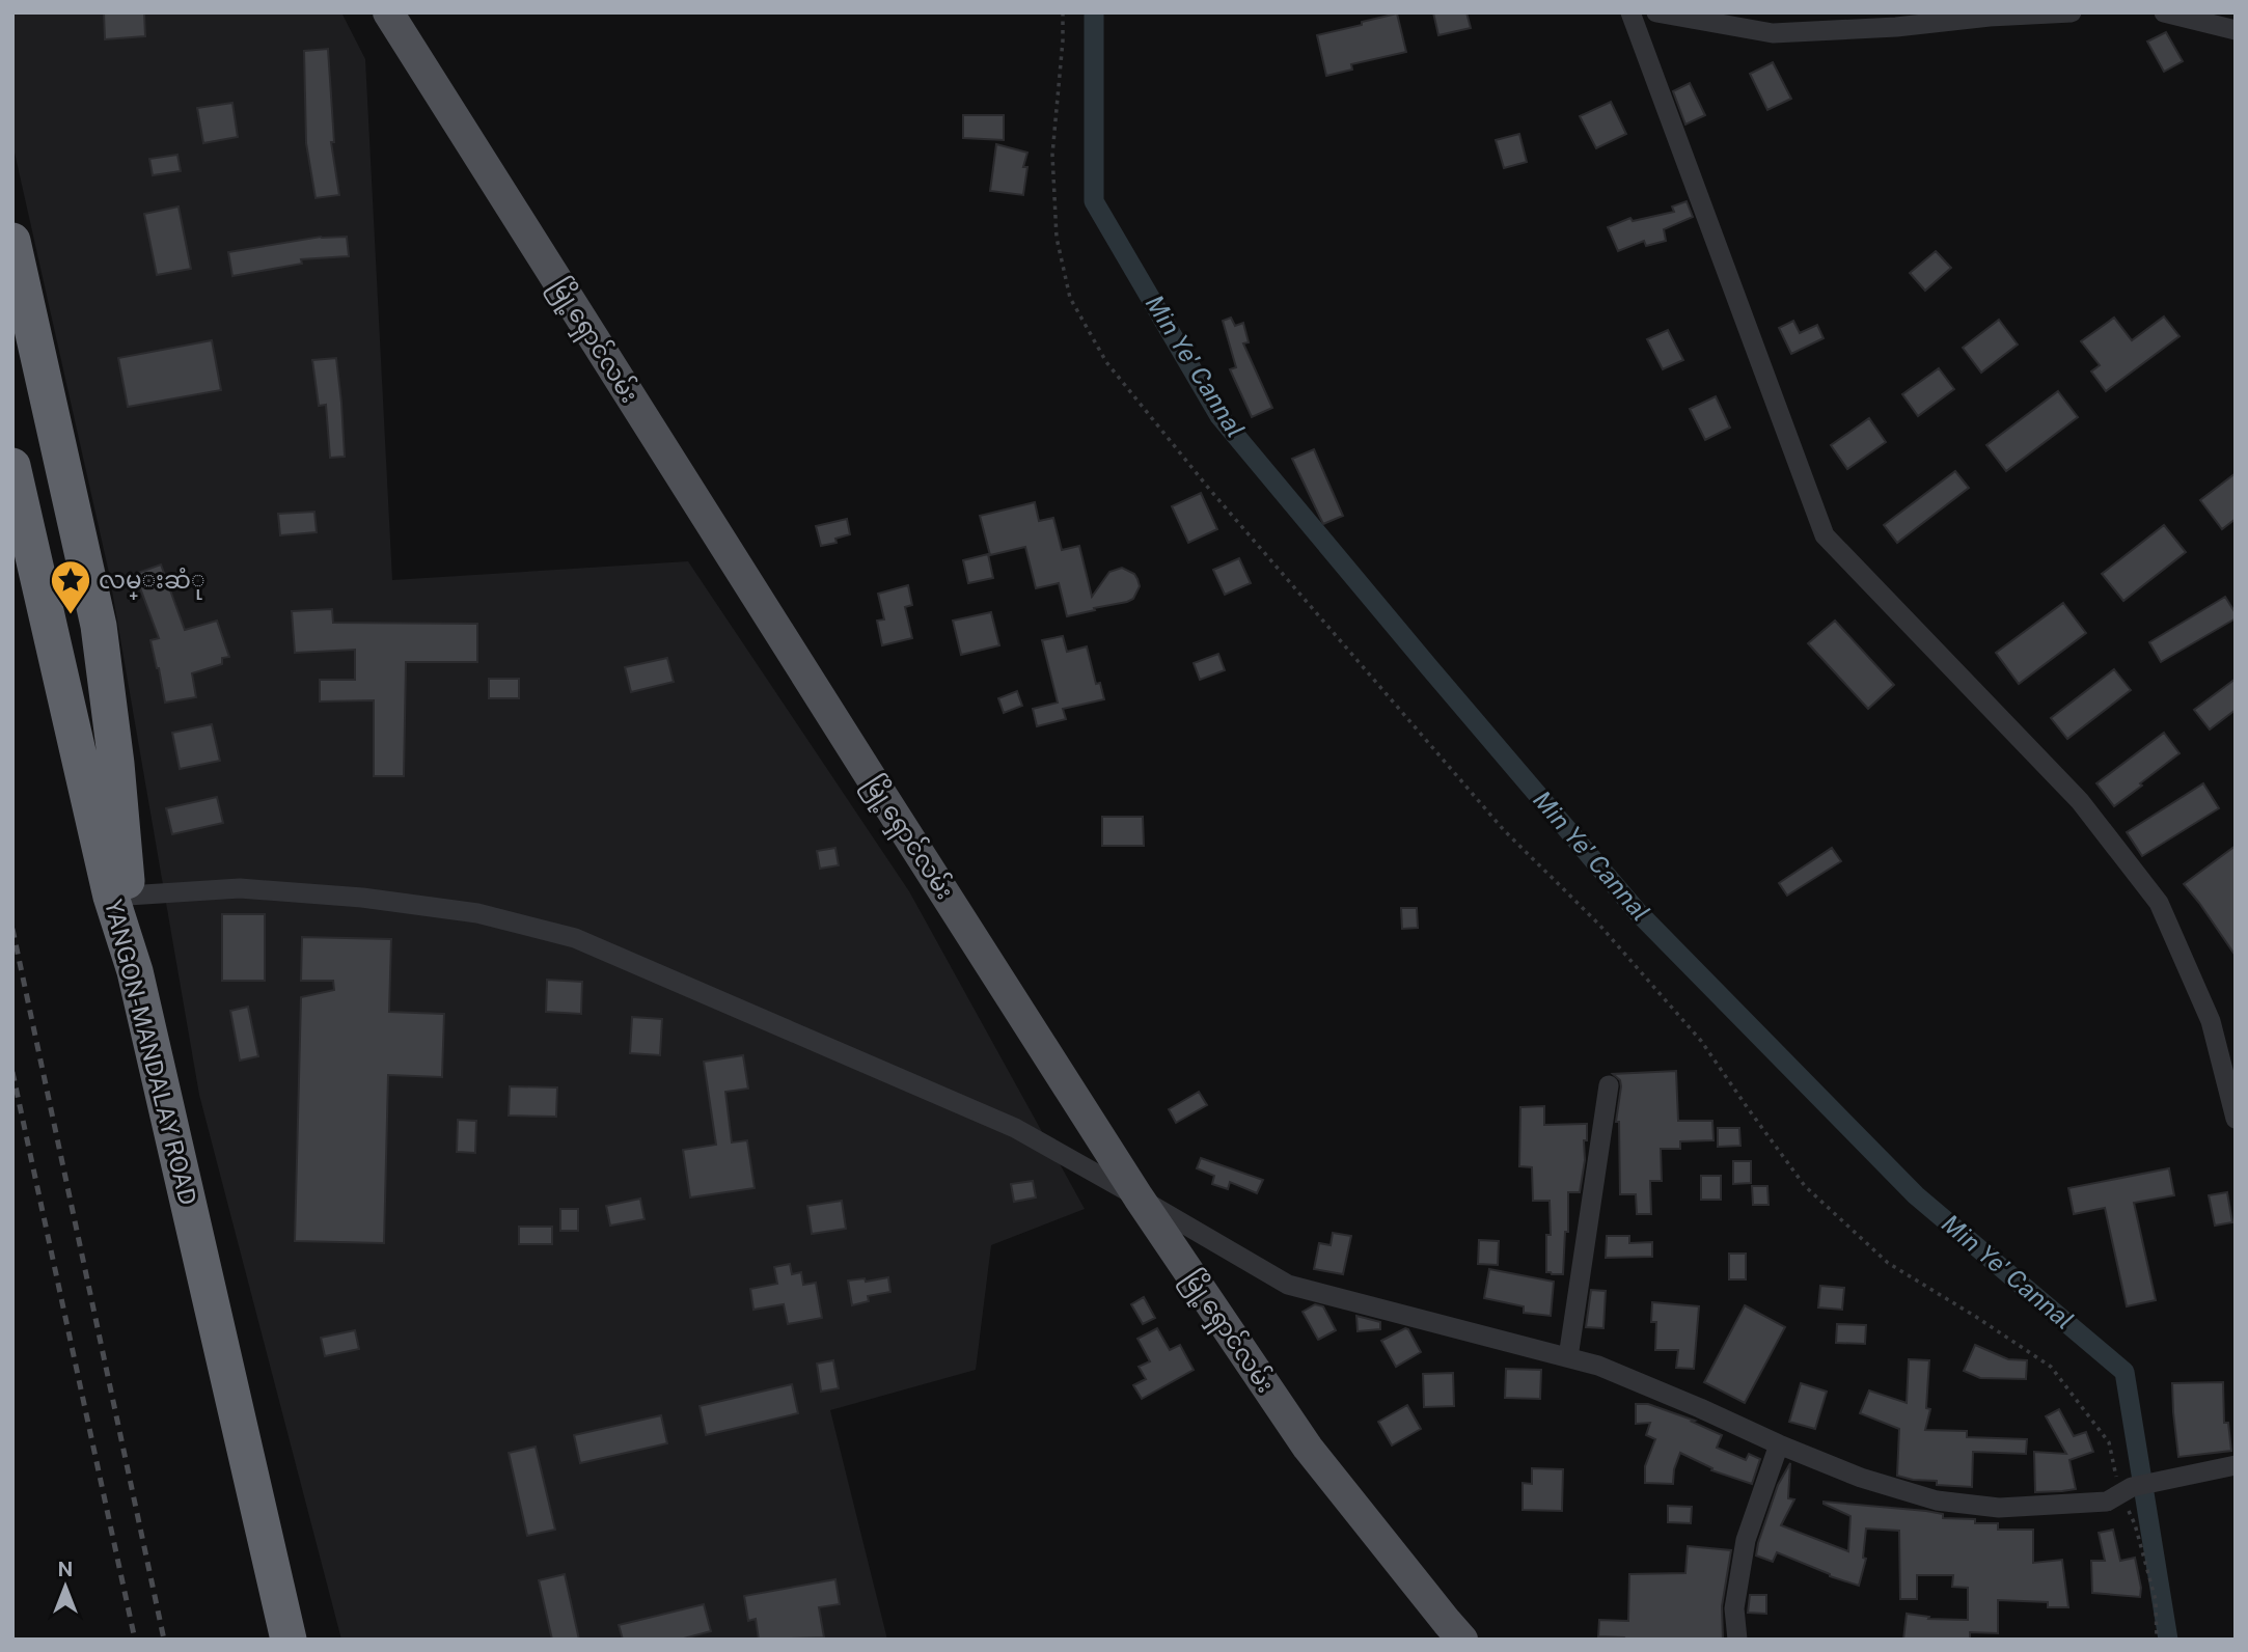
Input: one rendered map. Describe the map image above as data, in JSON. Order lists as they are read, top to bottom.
{
  "streets": {
    "highway": ["YANGON-MANDALAY ROAD"],
    "main road": ["မြို့ရှောင်လမ်း"]
  },
  "water": ["Min Ye' Cannal"],
  "places": {
    "place": ["လမ္းဆံု"]
  },
  "north": "top"
}
